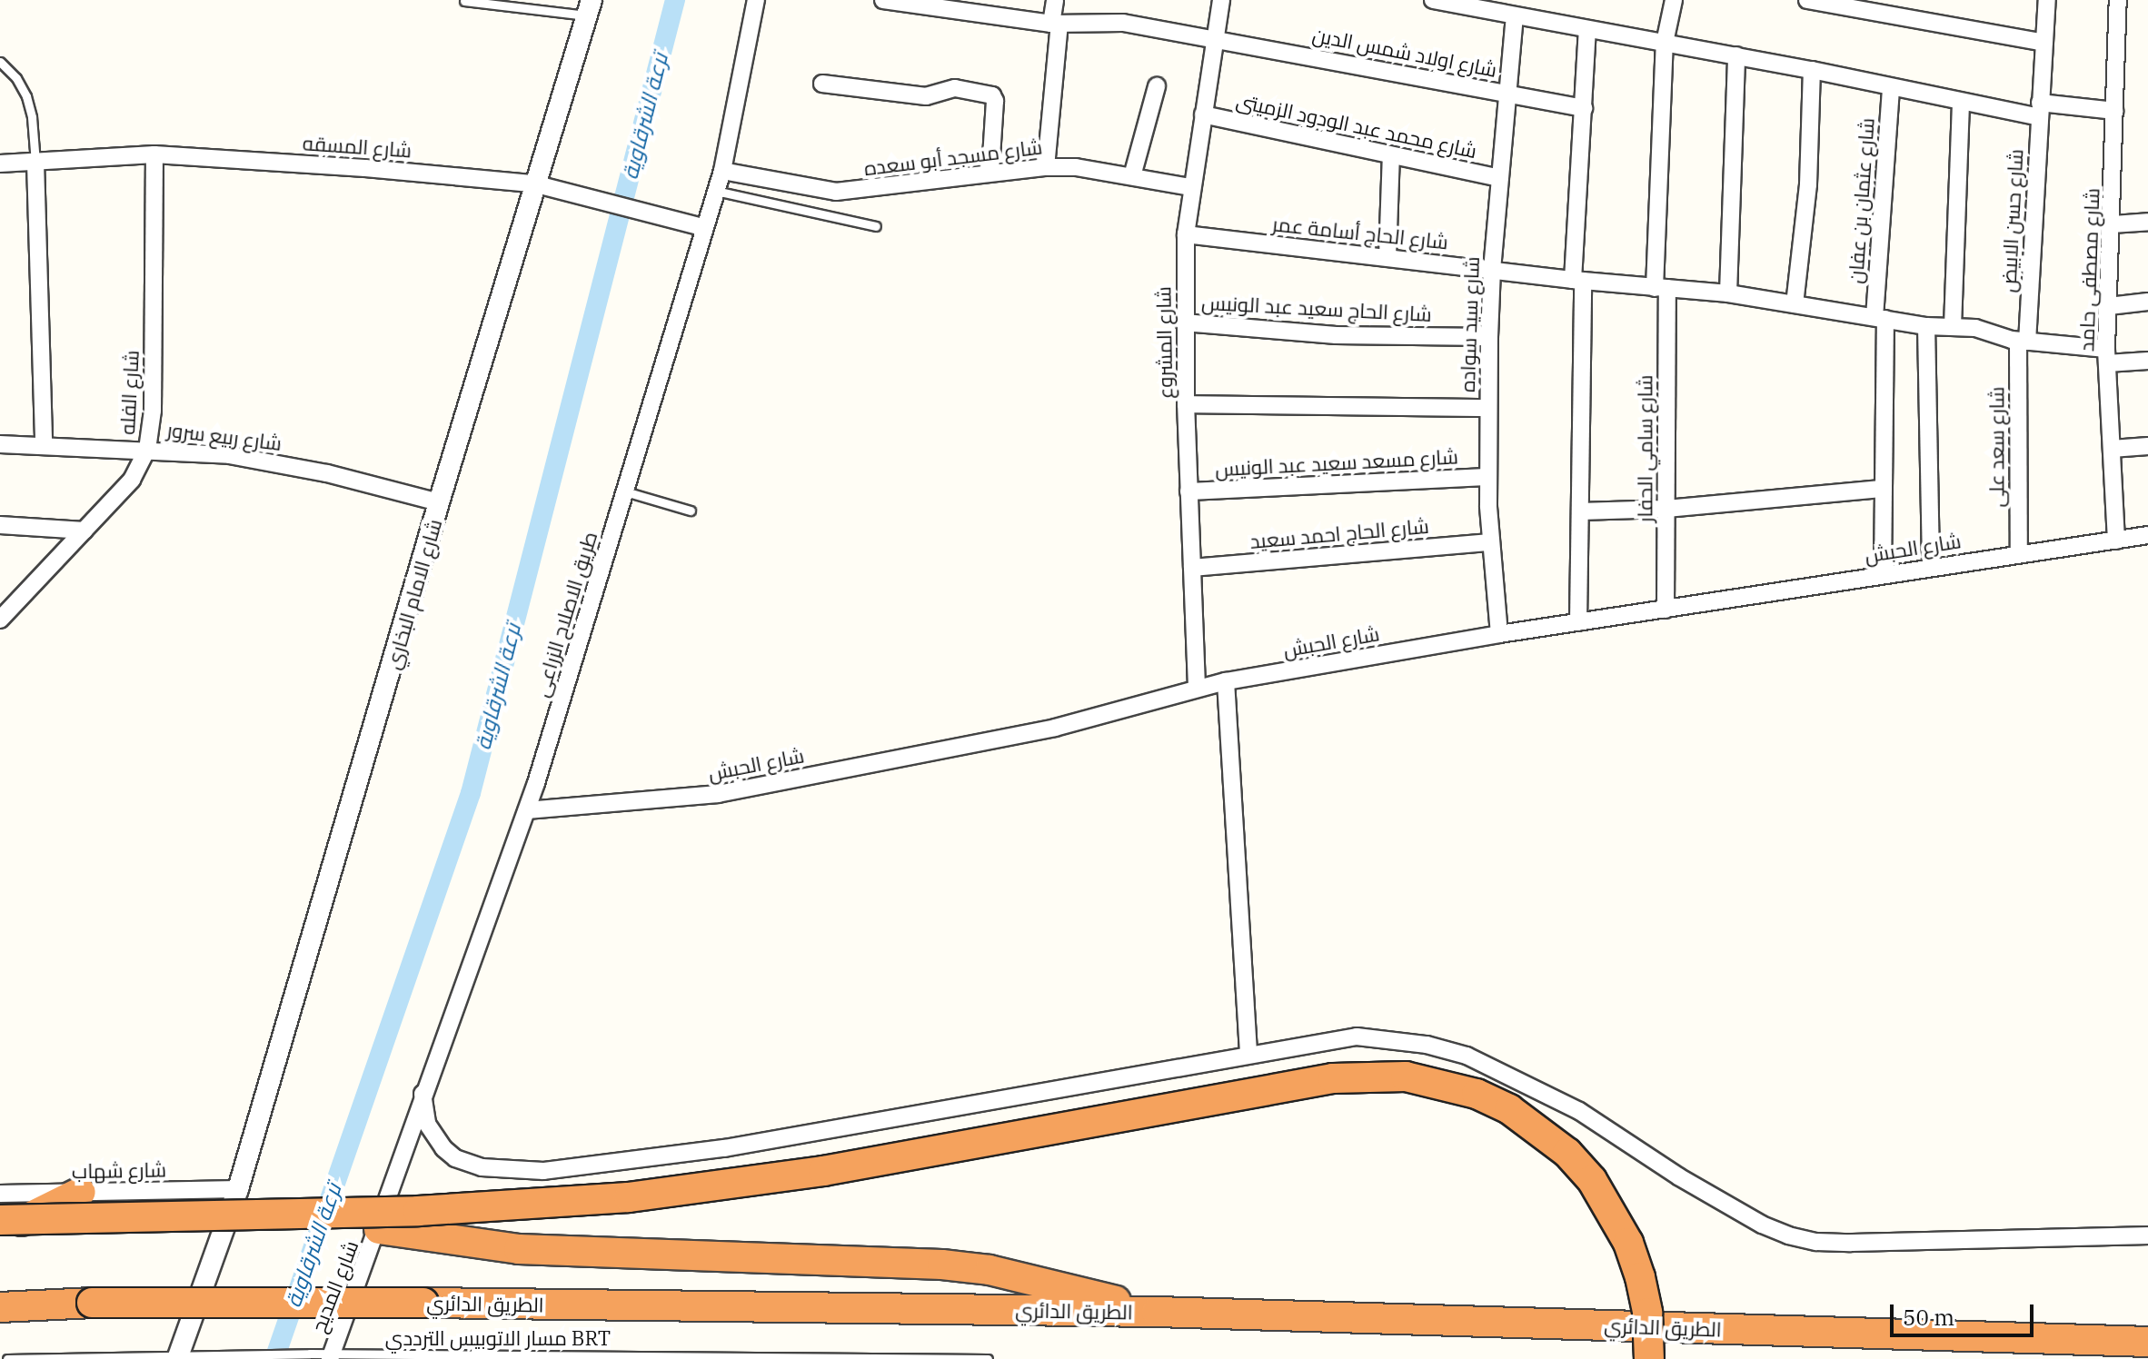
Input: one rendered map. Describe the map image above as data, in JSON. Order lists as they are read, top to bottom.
{
  "streets": {
    "highway": ["الطريق الدائري"],
    "street": [
      "شارع اولاد شمس الدين",
      "شارع محمد عبد الودود الزميتى",
      "شارع المسقه",
      "شارع مسجد أبو سعده",
      "شارع عثمان بن عفان",
      "شارع حسن الابيض",
      "شارع الحاج أسامة عمر",
      "شارع مصطفى حامد",
      "شارع الحاج سعيد عبد الونيس",
      "شارع سيد سواده",
      "شارع المشروع",
      "شارع الفله",
      "شارع ربيع سرور",
      "شارع سعد على",
      "شارع سامي الحفار",
      "شارع مسعد سعيد عبد الونيس",
      "شارع الحاج احمد سعيد",
      "شارع الحبش",
      "شارع الامام البخاري",
      "طريق الاصلاح الزراعى",
      "شارع شهاب",
      "شارع المديح"
    ],
    "lane": ["مسار الاتوبيس الترددي BRT"]
  },
  "crossings": [
    ["شارع اولاد شمس الدين", "شارع سيد سواده"],
    ["شارع اولاد شمس الدين", "شارع المشروع"],
    ["شارع محمد عبد الودود الزميتى", "شارع سيد سواده"],
    ["شارع محمد عبد الودود الزميتى", "شارع المشروع"],
    ["شارع المسقه", "شارع الفله"],
    ["شارع المسقه", "شارع الامام البخاري"],
    ["شارع المسقه", "طريق الاصلاح الزراعى"],
    ["شارع مسجد أبو سعده", "شارع المشروع"],
    ["شارع مسجد أبو سعده", "طريق الاصلاح الزراعى"],
    ["شارع عثمان بن عفان", "شارع الحاج أسامة عمر"],
    ["شارع عثمان بن عفان", "شارع الحبش"],
    ["شارع حسن الابيض", "شارع الحاج أسامة عمر"],
    ["شارع حسن الابيض", "شارع سعد على"],
    ["شارع الحاج أسامة عمر", "شارع مصطفى حامد"],
    ["شارع الحاج أسامة عمر", "شارع سيد سواده"],
    ["شارع الحاج أسامة عمر", "شارع المشروع"],
    ["شارع الحاج أسامة عمر", "شارع سعد على"],
    ["شارع الحاج أسامة عمر", "شارع سامي الحفار"],
    ["شارع مصطفى حامد", "شارع الحبش"],
    ["شارع الحاج سعيد عبد الونيس", "شارع سيد سواده"],
    ["شارع الحاج سعيد عبد الونيس", "شارع المشروع"],
    ["شارع سيد سواده", "شارع مسعد سعيد عبد الونيس"],
    ["شارع سيد سواده", "شارع الحاج احمد سعيد"],
    ["شارع سيد سواده", "شارع الحبش"],
    ["شارع المشروع", "شارع مسعد سعيد عبد الونيس"],
    ["شارع المشروع", "شارع الحاج احمد سعيد"],
    ["شارع المشروع", "شارع الحبش"],
    ["شارع الفله", "شارع ربيع سرور"],
    ["شارع ربيع سرور", "شارع الامام البخاري"],
    ["شارع سعد على", "شارع الحبش"],
    ["شارع سامي الحفار", "شارع الحبش"],
    ["شارع الحبش", "طريق الاصلاح الزراعى"],
    ["شارع الامام البخاري", "شارع شهاب"],
    ["طريق الاصلاح الزراعى", "شارع المديح"]
  ],
  "water": ["ترعة الشرقاوية"],
  "scale_bar": "50 m"
}
